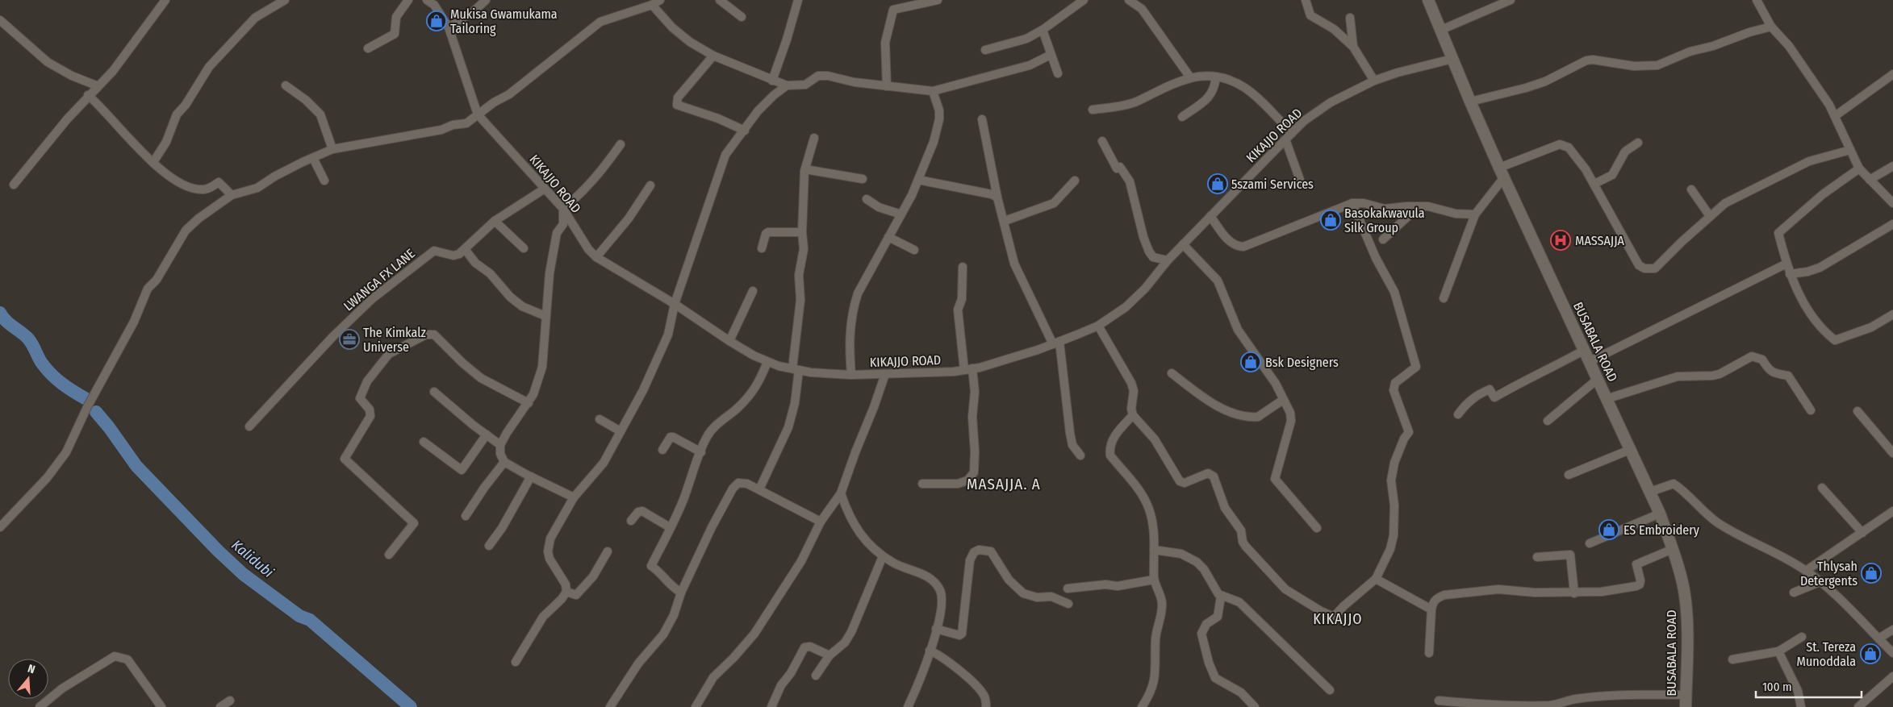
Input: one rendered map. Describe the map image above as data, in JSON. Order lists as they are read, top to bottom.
{
  "streets": {
    "street": ["KIKAJJO ROAD", "LWANGA FX LANE", "BUSABALA ROAD"]
  },
  "crossings": [
    ["KIKAJJO ROAD", "LWANGA FX LANE"],
    ["KIKAJJO ROAD", "BUSABALA ROAD"]
  ],
  "districts": ["MASAJJA. A", "KIKAJJO"],
  "water": ["Kalidubi"],
  "places": {
    "shop": [
      "Mukisa Gwamukama Tailoring",
      "5szami Services",
      "Basokakwavula Silk Group",
      "Bsk Designers",
      "ES Embroidery",
      "Thlysah Detergents",
      "St. Tereza Munoddala"
    ],
    "hospital": ["MASSAJJA"],
    "office": ["The Kimkalz Universe"]
  },
  "scale_bar": "100 m",
  "north": "top"
}
